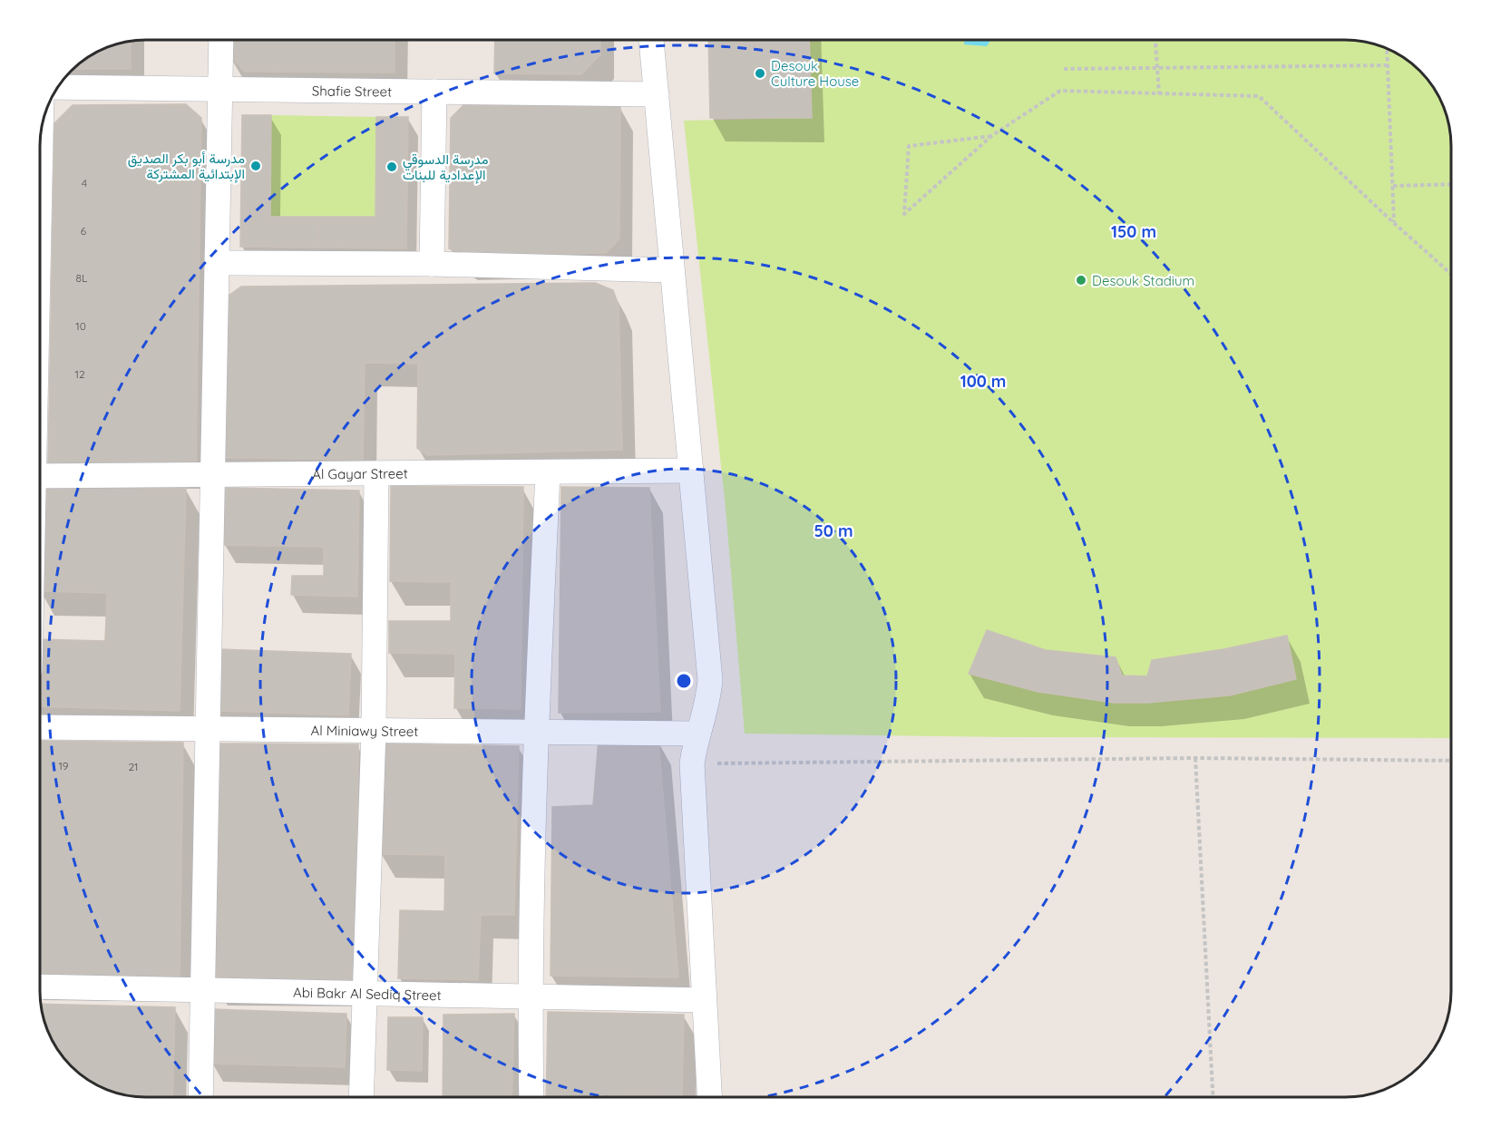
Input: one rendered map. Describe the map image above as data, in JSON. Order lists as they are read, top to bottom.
{
  "streets": {
    "street": [
      "Shafie Street",
      "Al Gayar Street",
      "Al Miniawy Street",
      "Abi Bakr Al Sediq Street"
    ]
  },
  "places": [
    "Desouk Culture House",
    "مدرسة أبو بكر الصديق الإبتدائية المشتركة",
    "مدرسة الدسوقي الإعدادية للبنات",
    "Desouk Stadium"
  ],
  "house_numbers": [
    "4",
    "6",
    "8L",
    "10",
    "12",
    "19",
    "21"
  ],
  "rings": ["150 m", "100 m", "50 m"]
}
